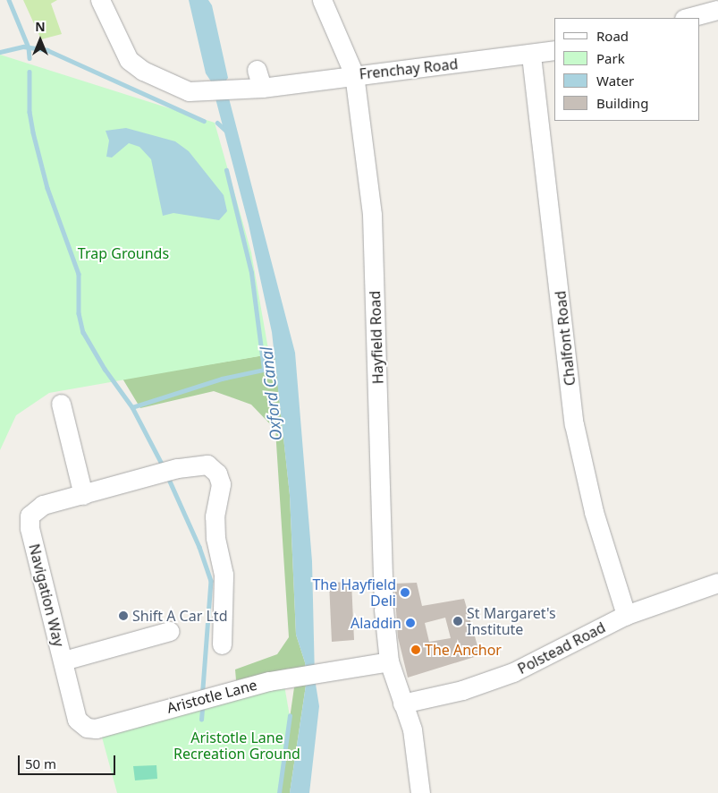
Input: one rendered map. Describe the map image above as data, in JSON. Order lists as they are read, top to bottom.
{
  "streets": {
    "street": [
      "Frenchay Road",
      "Hayfield Road",
      "Chalfont Road",
      "Navigation Way",
      "Polstead Road",
      "Aristotle Lane"
    ]
  },
  "crossings": [
    ["Frenchay Road", "Hayfield Road"],
    ["Frenchay Road", "Chalfont Road"],
    ["Hayfield Road", "Polstead Road"],
    ["Hayfield Road", "Aristotle Lane"],
    ["Chalfont Road", "Polstead Road"],
    ["Navigation Way", "Aristotle Lane"]
  ],
  "water": ["Oxford Canal"],
  "parks": ["Trap Grounds", "Aristotle Lane Recreation Ground"],
  "places": [
    "The Hayfield Deli",
    "Shift A Car Ltd",
    "St Margaret's Institute",
    "Aladdin",
    "The Anchor"
  ],
  "legend": [
    "Road",
    "Park",
    "Water",
    "Building"
  ],
  "scale_bar": "50 m",
  "north": "top"
}
